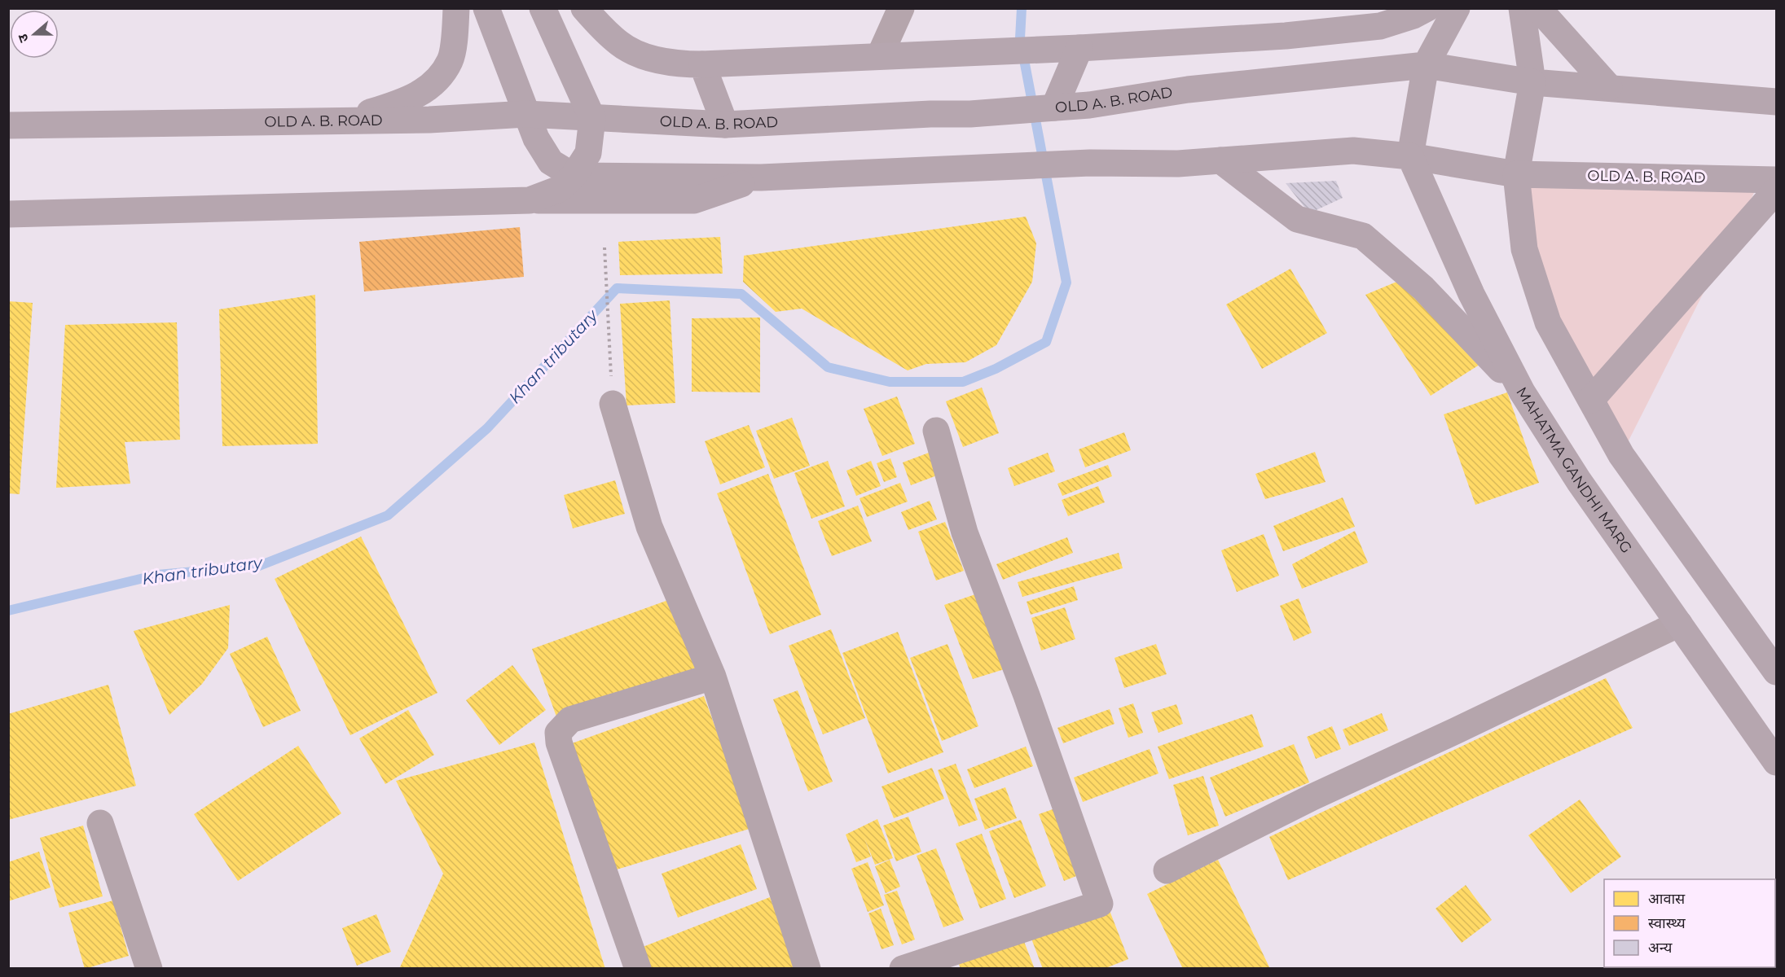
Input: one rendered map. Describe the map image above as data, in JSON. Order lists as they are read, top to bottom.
{
  "streets": {
    "main road": ["OLD A. B. ROAD", "MAHATMA GANDHI MARG"]
  },
  "crossings": [
    ["OLD A. B. ROAD", "MAHATMA GANDHI MARG"]
  ],
  "water": ["Khan tributary"],
  "legend": ["आवास", "स्वास्थ्य", "अन्य"],
  "north": "left"
}
